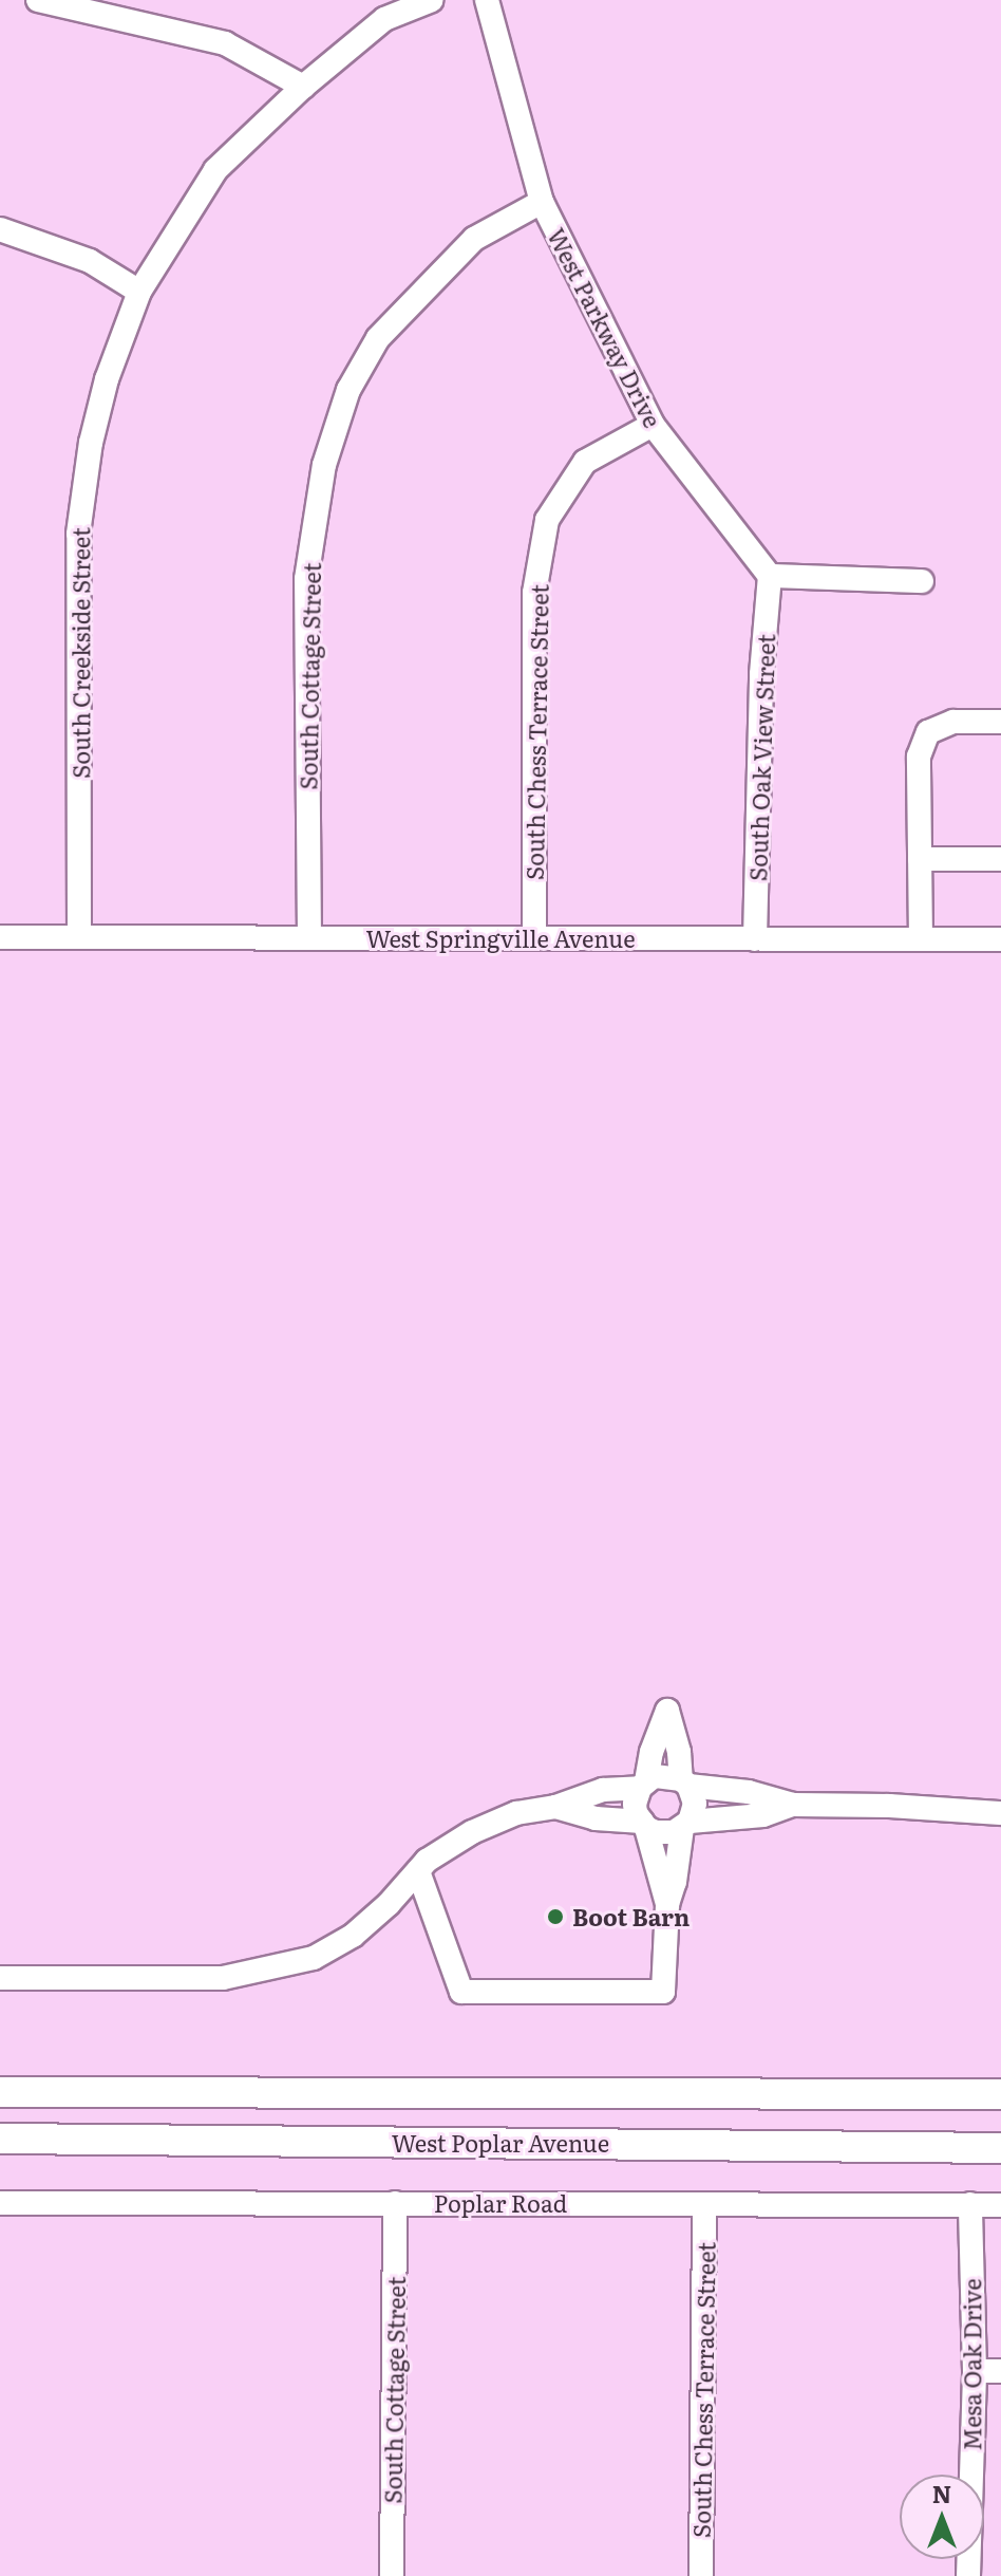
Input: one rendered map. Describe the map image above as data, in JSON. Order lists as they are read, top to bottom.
{
  "streets": {
    "main road": ["West Poplar Avenue"],
    "street": [
      "West Parkway Drive",
      "South Creekside Street",
      "South Cottage Street",
      "South Chess Terrace Street",
      "South Oak View Street",
      "West Springville Avenue",
      "Poplar Road",
      "Mesa Oak Drive"
    ]
  },
  "crossings": [
    ["West Parkway Drive", "South Cottage Street"],
    ["West Parkway Drive", "South Chess Terrace Street"],
    ["West Parkway Drive", "South Oak View Street"],
    ["South Creekside Street", "West Springville Avenue"],
    ["South Cottage Street", "West Springville Avenue"],
    ["South Cottage Street", "Poplar Road"],
    ["South Chess Terrace Street", "West Springville Avenue"],
    ["South Chess Terrace Street", "Poplar Road"],
    ["South Oak View Street", "West Springville Avenue"],
    ["Poplar Road", "Mesa Oak Drive"]
  ],
  "places": ["Boot Barn"],
  "north": "top"
}
